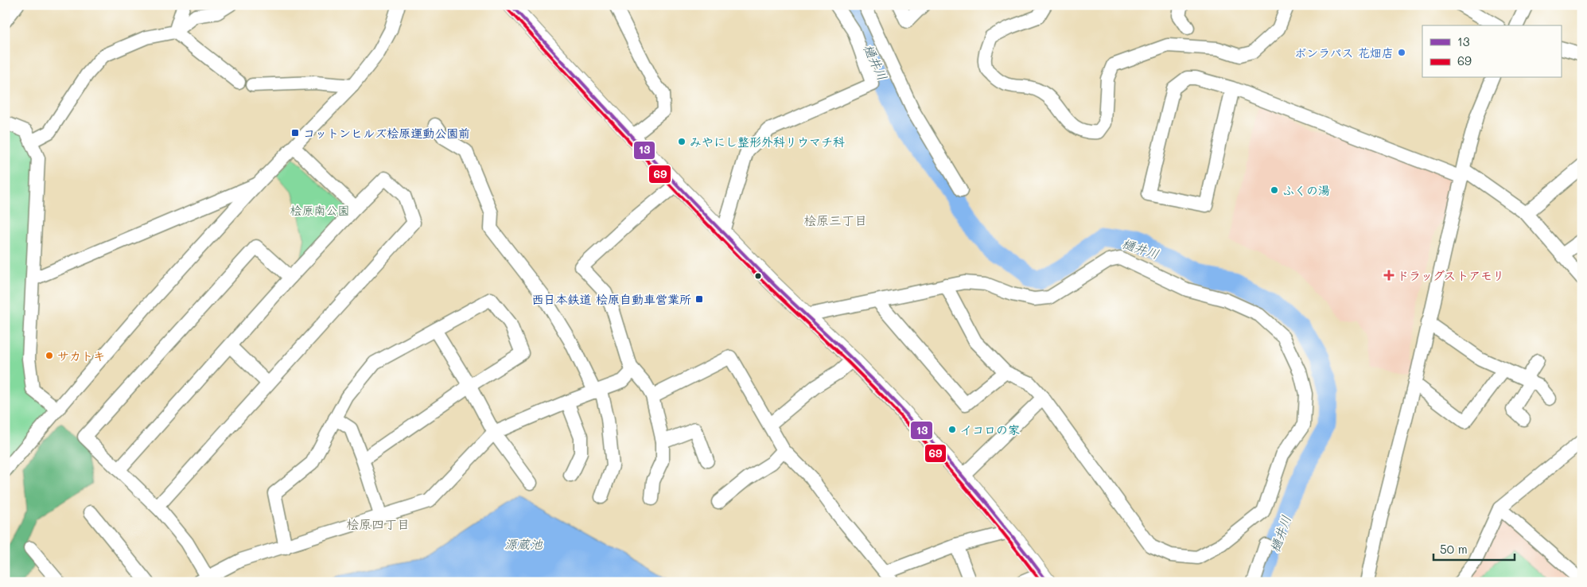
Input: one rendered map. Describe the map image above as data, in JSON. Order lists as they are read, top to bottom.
{
  "districts": ["桧原三丁目", "桧原四丁目"],
  "water": ["樋井川", "源蔵池"],
  "parks": ["桧原南公園"],
  "places": {
    "other": [
      "ボンラパス 花畑店",
      "みやにし整形外科リウマチ科",
      "ふくの湯",
      "サカトキ",
      "イコロの家"
    ],
    "transit": ["コットンヒルズ桧原運動公園前", "西日本鉄道 桧原自動車営業所"],
    "health": ["ドラッグストアモリ"]
  },
  "lines": ["transit line 13", "transit line 69"],
  "legend": ["13", "69"],
  "scale_bar": "50 m"
}
